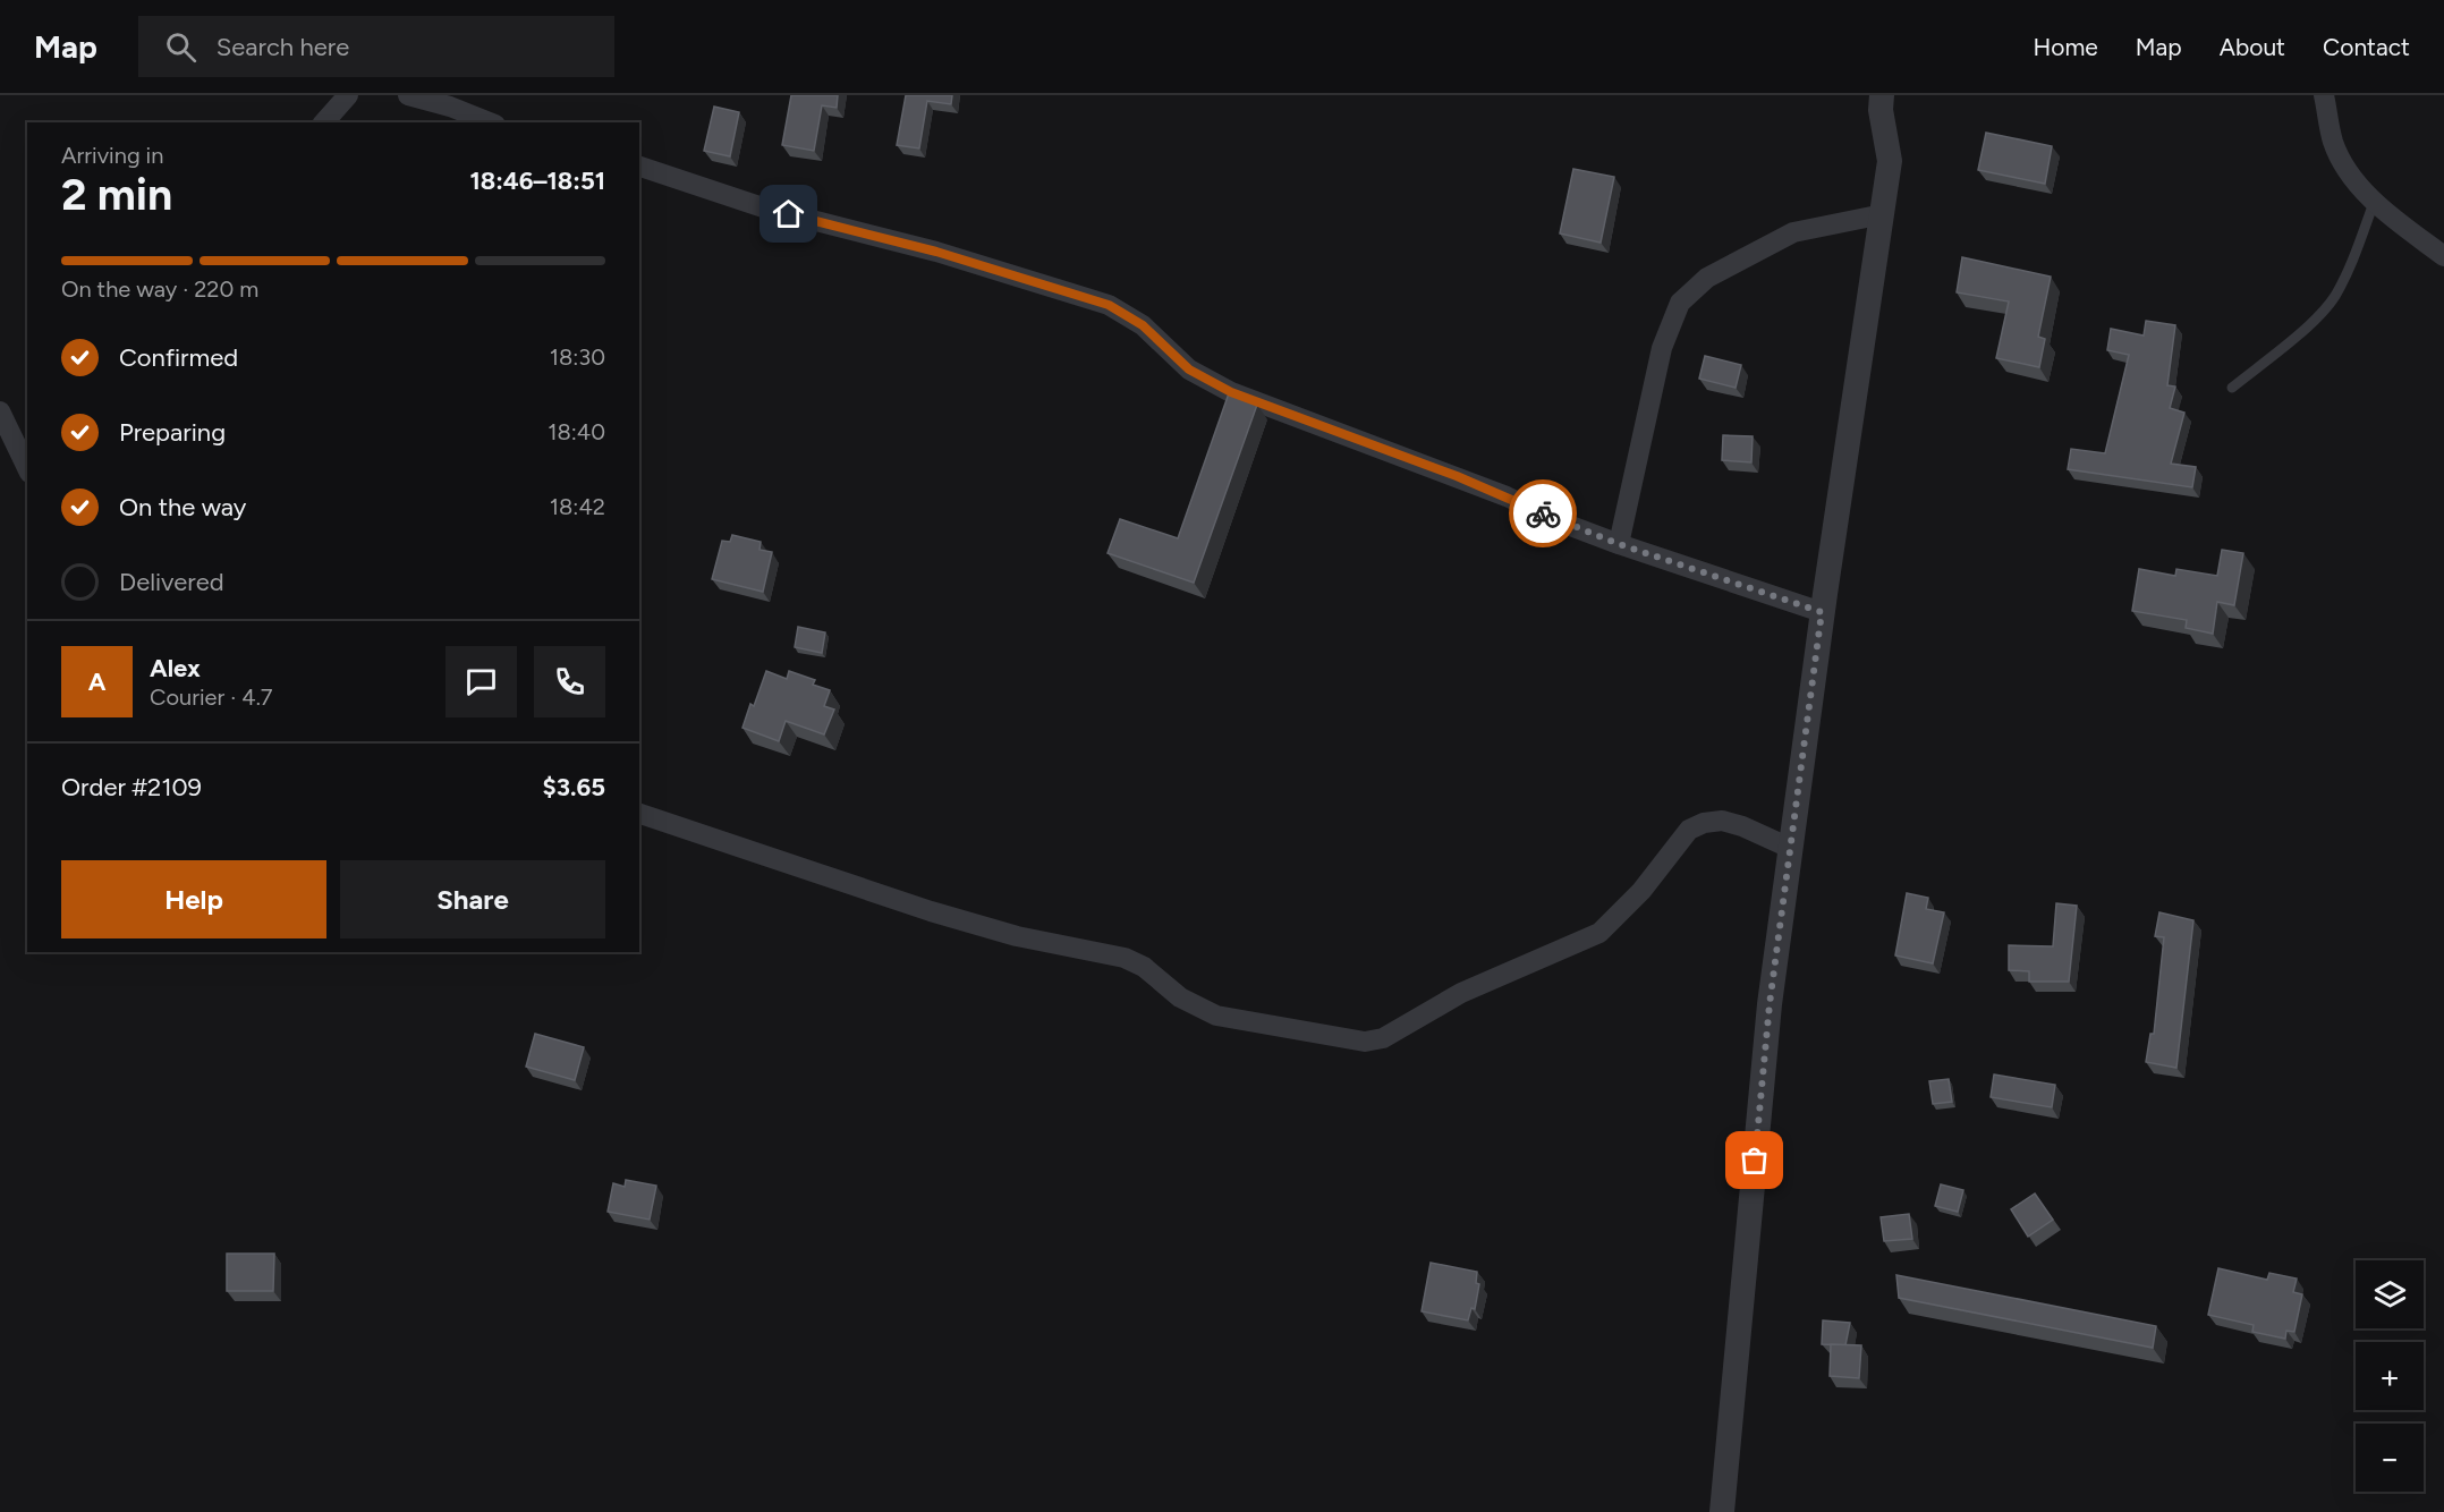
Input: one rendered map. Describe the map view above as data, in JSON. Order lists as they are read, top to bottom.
{
  "page": {
    "header": "Map",
    "search": "Search here",
    "nav": [
      "Home",
      "Map",
      "About",
      "Contact"
    ],
    "heading": ["2 min", "Arriving in", "18:46–18:51"],
    "panel": [
      "Alex",
      "Courier · 4.7",
      "Order #2109",
      "$3.65"
    ],
    "bar": "On the way · 220 m",
    "list": [
      ["Confirmed", "18:30"],
      ["Preparing", "18:40"],
      ["On the way", "18:42"],
      "Delivered"
    ],
    "round": "A",
    "buttons": ["Help", "Share"],
    "map_buttons": ["+", "−"]
  }
}
